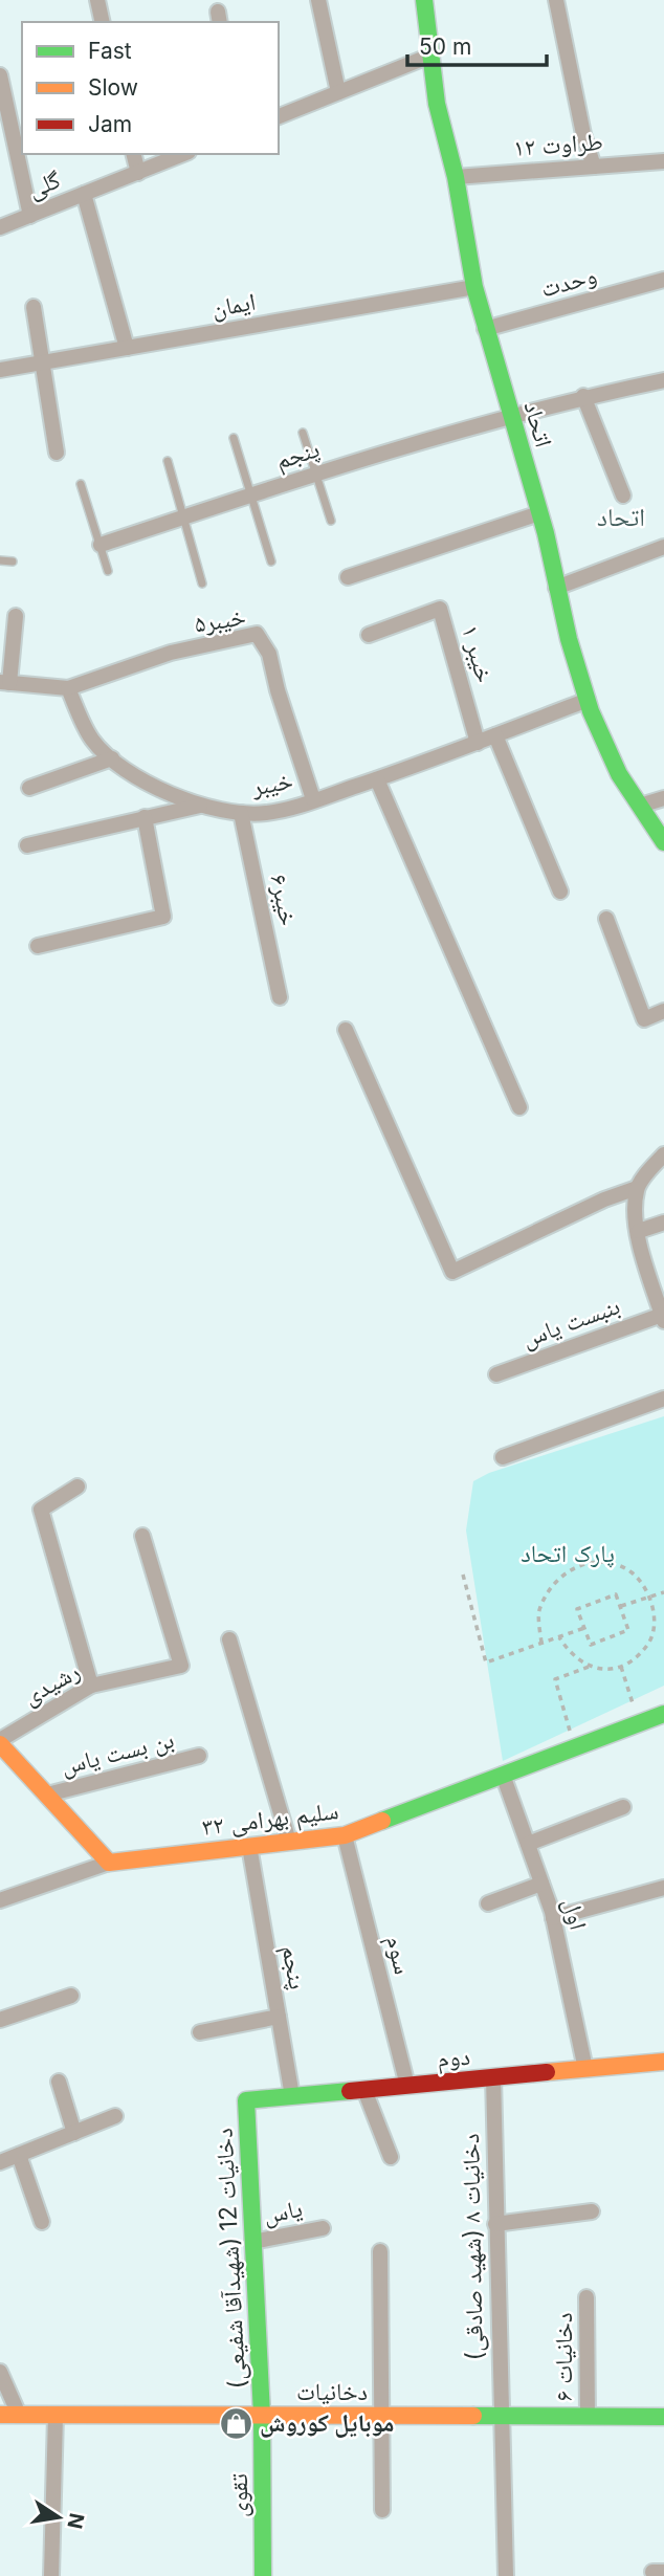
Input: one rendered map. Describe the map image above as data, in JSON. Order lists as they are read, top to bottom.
{
  "streets": {
    "street": [
      "طراوت ۱۲",
      "گلی",
      "وحدت",
      "ایمان",
      "اتحاد",
      "پنجم",
      "خیبر۵",
      "خیبر ۱",
      "خیبر",
      "خیبر۶",
      "بنبست یاس",
      "رشیدی",
      "بن بست یاس",
      "سلیم بهرامی ۳۲",
      "اول",
      "سوم",
      "دوم",
      "یاس",
      "دخانیات ۸ (شهید صادقی)",
      "دخانیات 12 (شهیدآقا شفیعی)",
      "دخانیات ۶",
      "دخانیات",
      "تقوی"
    ]
  },
  "crossings": [
    ["طراوت ۱۲", "اتحاد"],
    ["وحدت", "اتحاد"],
    ["ایمان", "اتحاد"],
    ["اتحاد", "پنجم"],
    ["اتحاد", "خیبر"],
    ["پنجم", "سلیم بهرامی ۳۲"],
    ["پنجم", "دوم"],
    ["خیبر۵", "خیبر"],
    ["خیبر ۱", "خیبر"],
    ["خیبر", "خیبر۶"],
    ["سلیم بهرامی ۳۲", "اول"],
    ["سلیم بهرامی ۳۲", "سوم"],
    ["اول", "دوم"],
    ["سوم", "دوم"],
    ["دوم", "دخانیات ۸ (شهید صادقی)"],
    ["دوم", "دخانیات 12 (شهیدآقا شفیعی)"],
    ["یاس", "دخانیات 12 (شهیدآقا شفیعی)"],
    ["دخانیات ۸ (شهید صادقی)", "دخانیات"],
    ["دخانیات 12 (شهیدآقا شفیعی)", "دخانیات"],
    ["دخانیات 12 (شهیدآقا شفیعی)", "تقوی"],
    ["دخانیات ۶", "دخانیات"],
    ["دخانیات", "تقوی"]
  ],
  "districts": ["اتحاد"],
  "parks": ["پارک اتحاد"],
  "places": {
    "shop": ["موبایل کوروش"]
  },
  "legend": ["Fast", "Slow", "Jam"],
  "scale_bar": "50 m",
  "north": "right"
}
